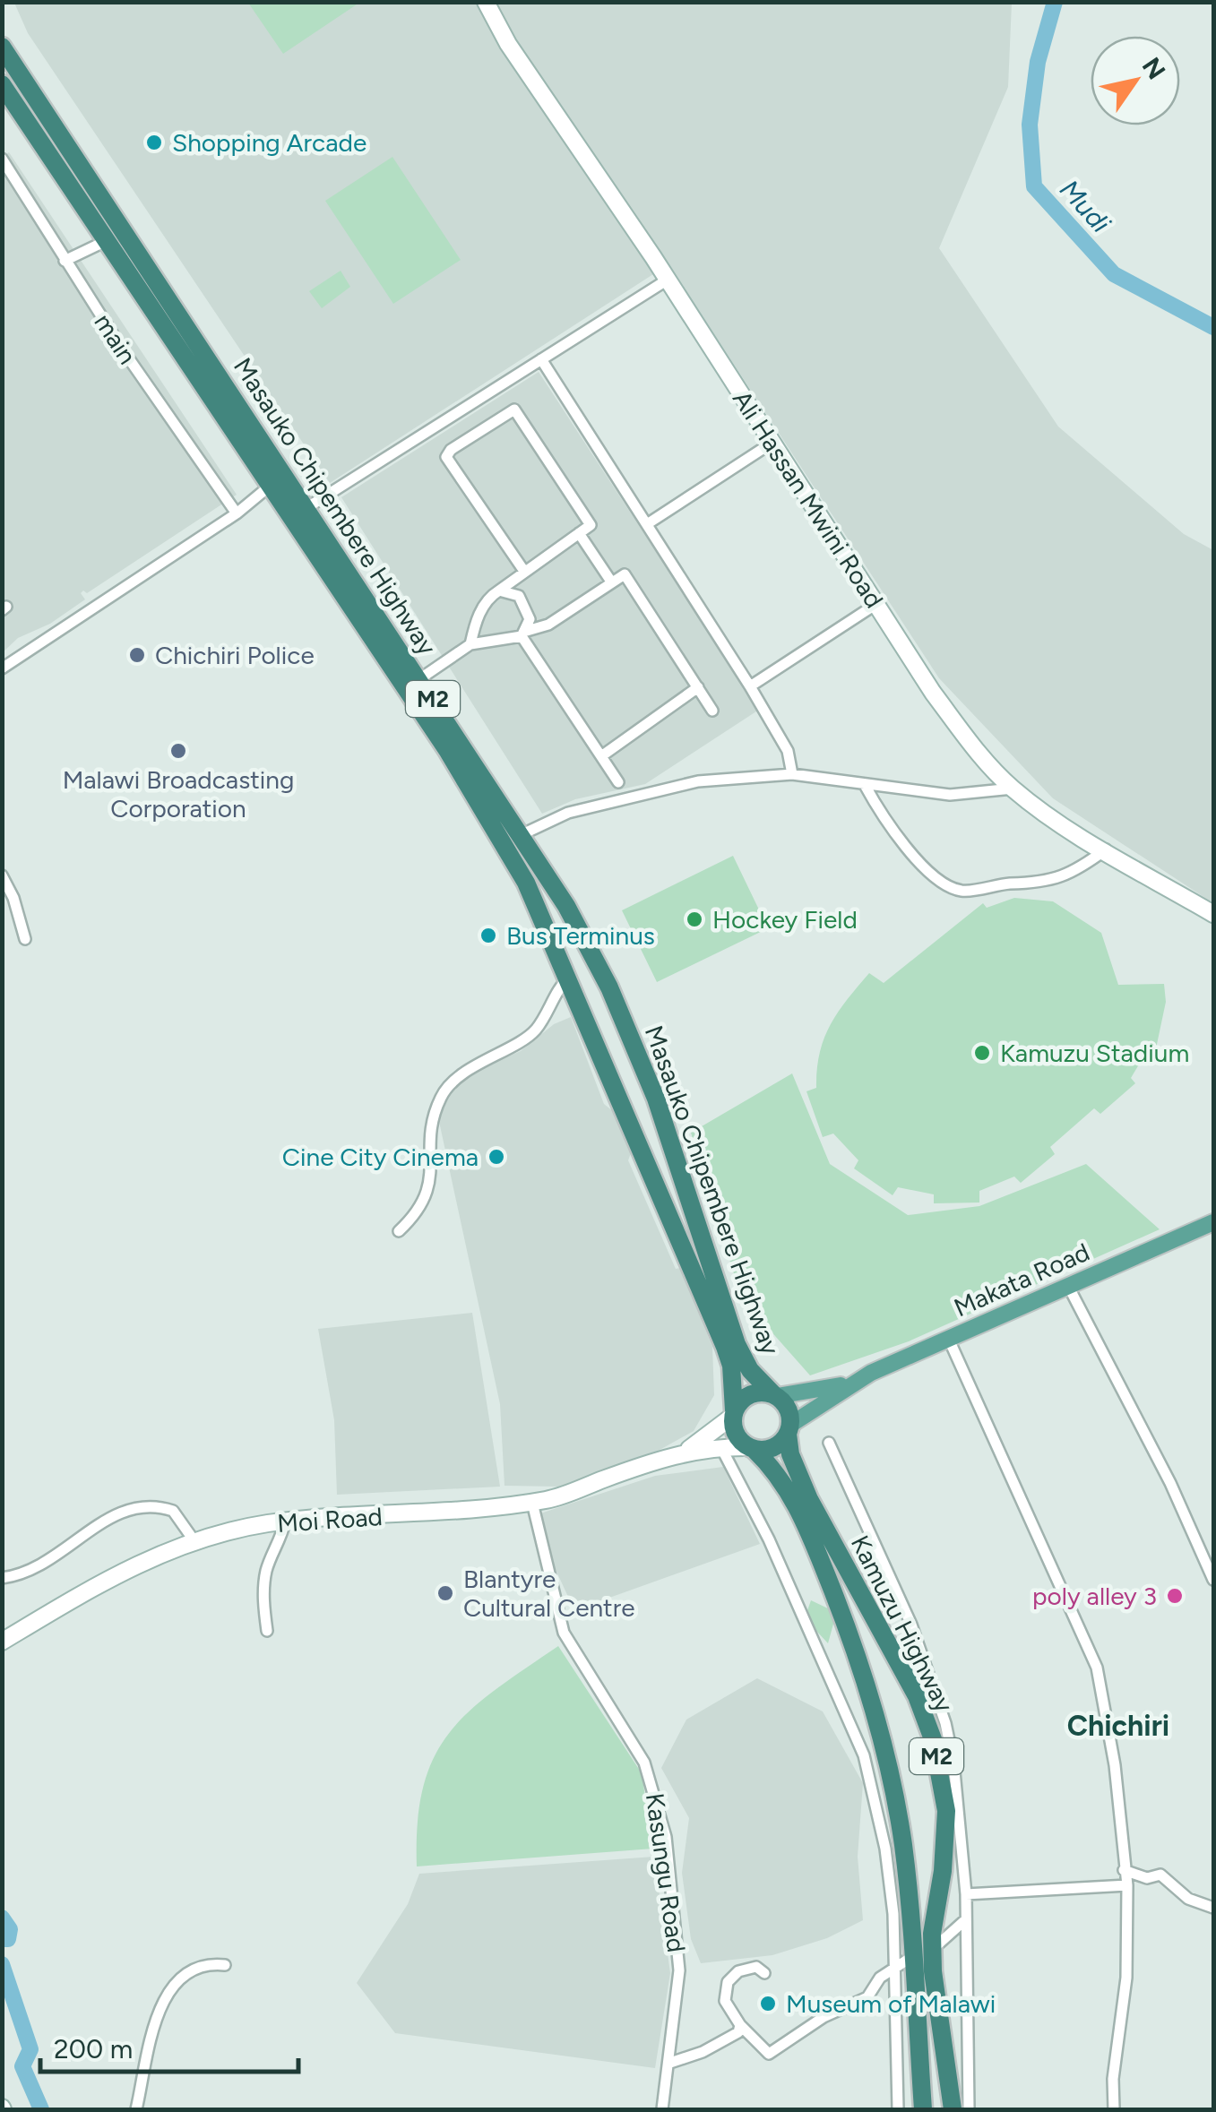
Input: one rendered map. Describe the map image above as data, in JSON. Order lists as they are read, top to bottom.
{
  "streets": {
    "highway": ["Masauko Chipembere Highway", "M2", "Kamuzu Highway"],
    "main road": ["Ali Hassan Mwini Road", "Makata Road", "Moi Road"],
    "street": ["main", "Kasungu Road"]
  },
  "crossings": [
    ["Masauko Chipembere Highway", "M2"],
    ["Masauko Chipembere Highway", "Makata Road"],
    ["Masauko Chipembere Highway", "Kamuzu Highway"],
    ["M2", "Makata Road"],
    ["M2", "Kamuzu Highway"],
    ["Makata Road", "Kamuzu Highway"],
    ["Moi Road", "Kasungu Road"]
  ],
  "districts": ["Chichiri"],
  "water": ["Mudi"],
  "places": [
    "Shopping Arcade",
    "Chichiri Police",
    "Malawi Broadcasting Corporation",
    "Hockey Field",
    "Bus Terminus",
    "Kamuzu Stadium",
    "Cine City Cinema",
    "Blantyre Cultural Centre",
    "poly alley 3",
    "Museum of Malawi"
  ],
  "scale_bar": "200 m",
  "north": "top right"
}
